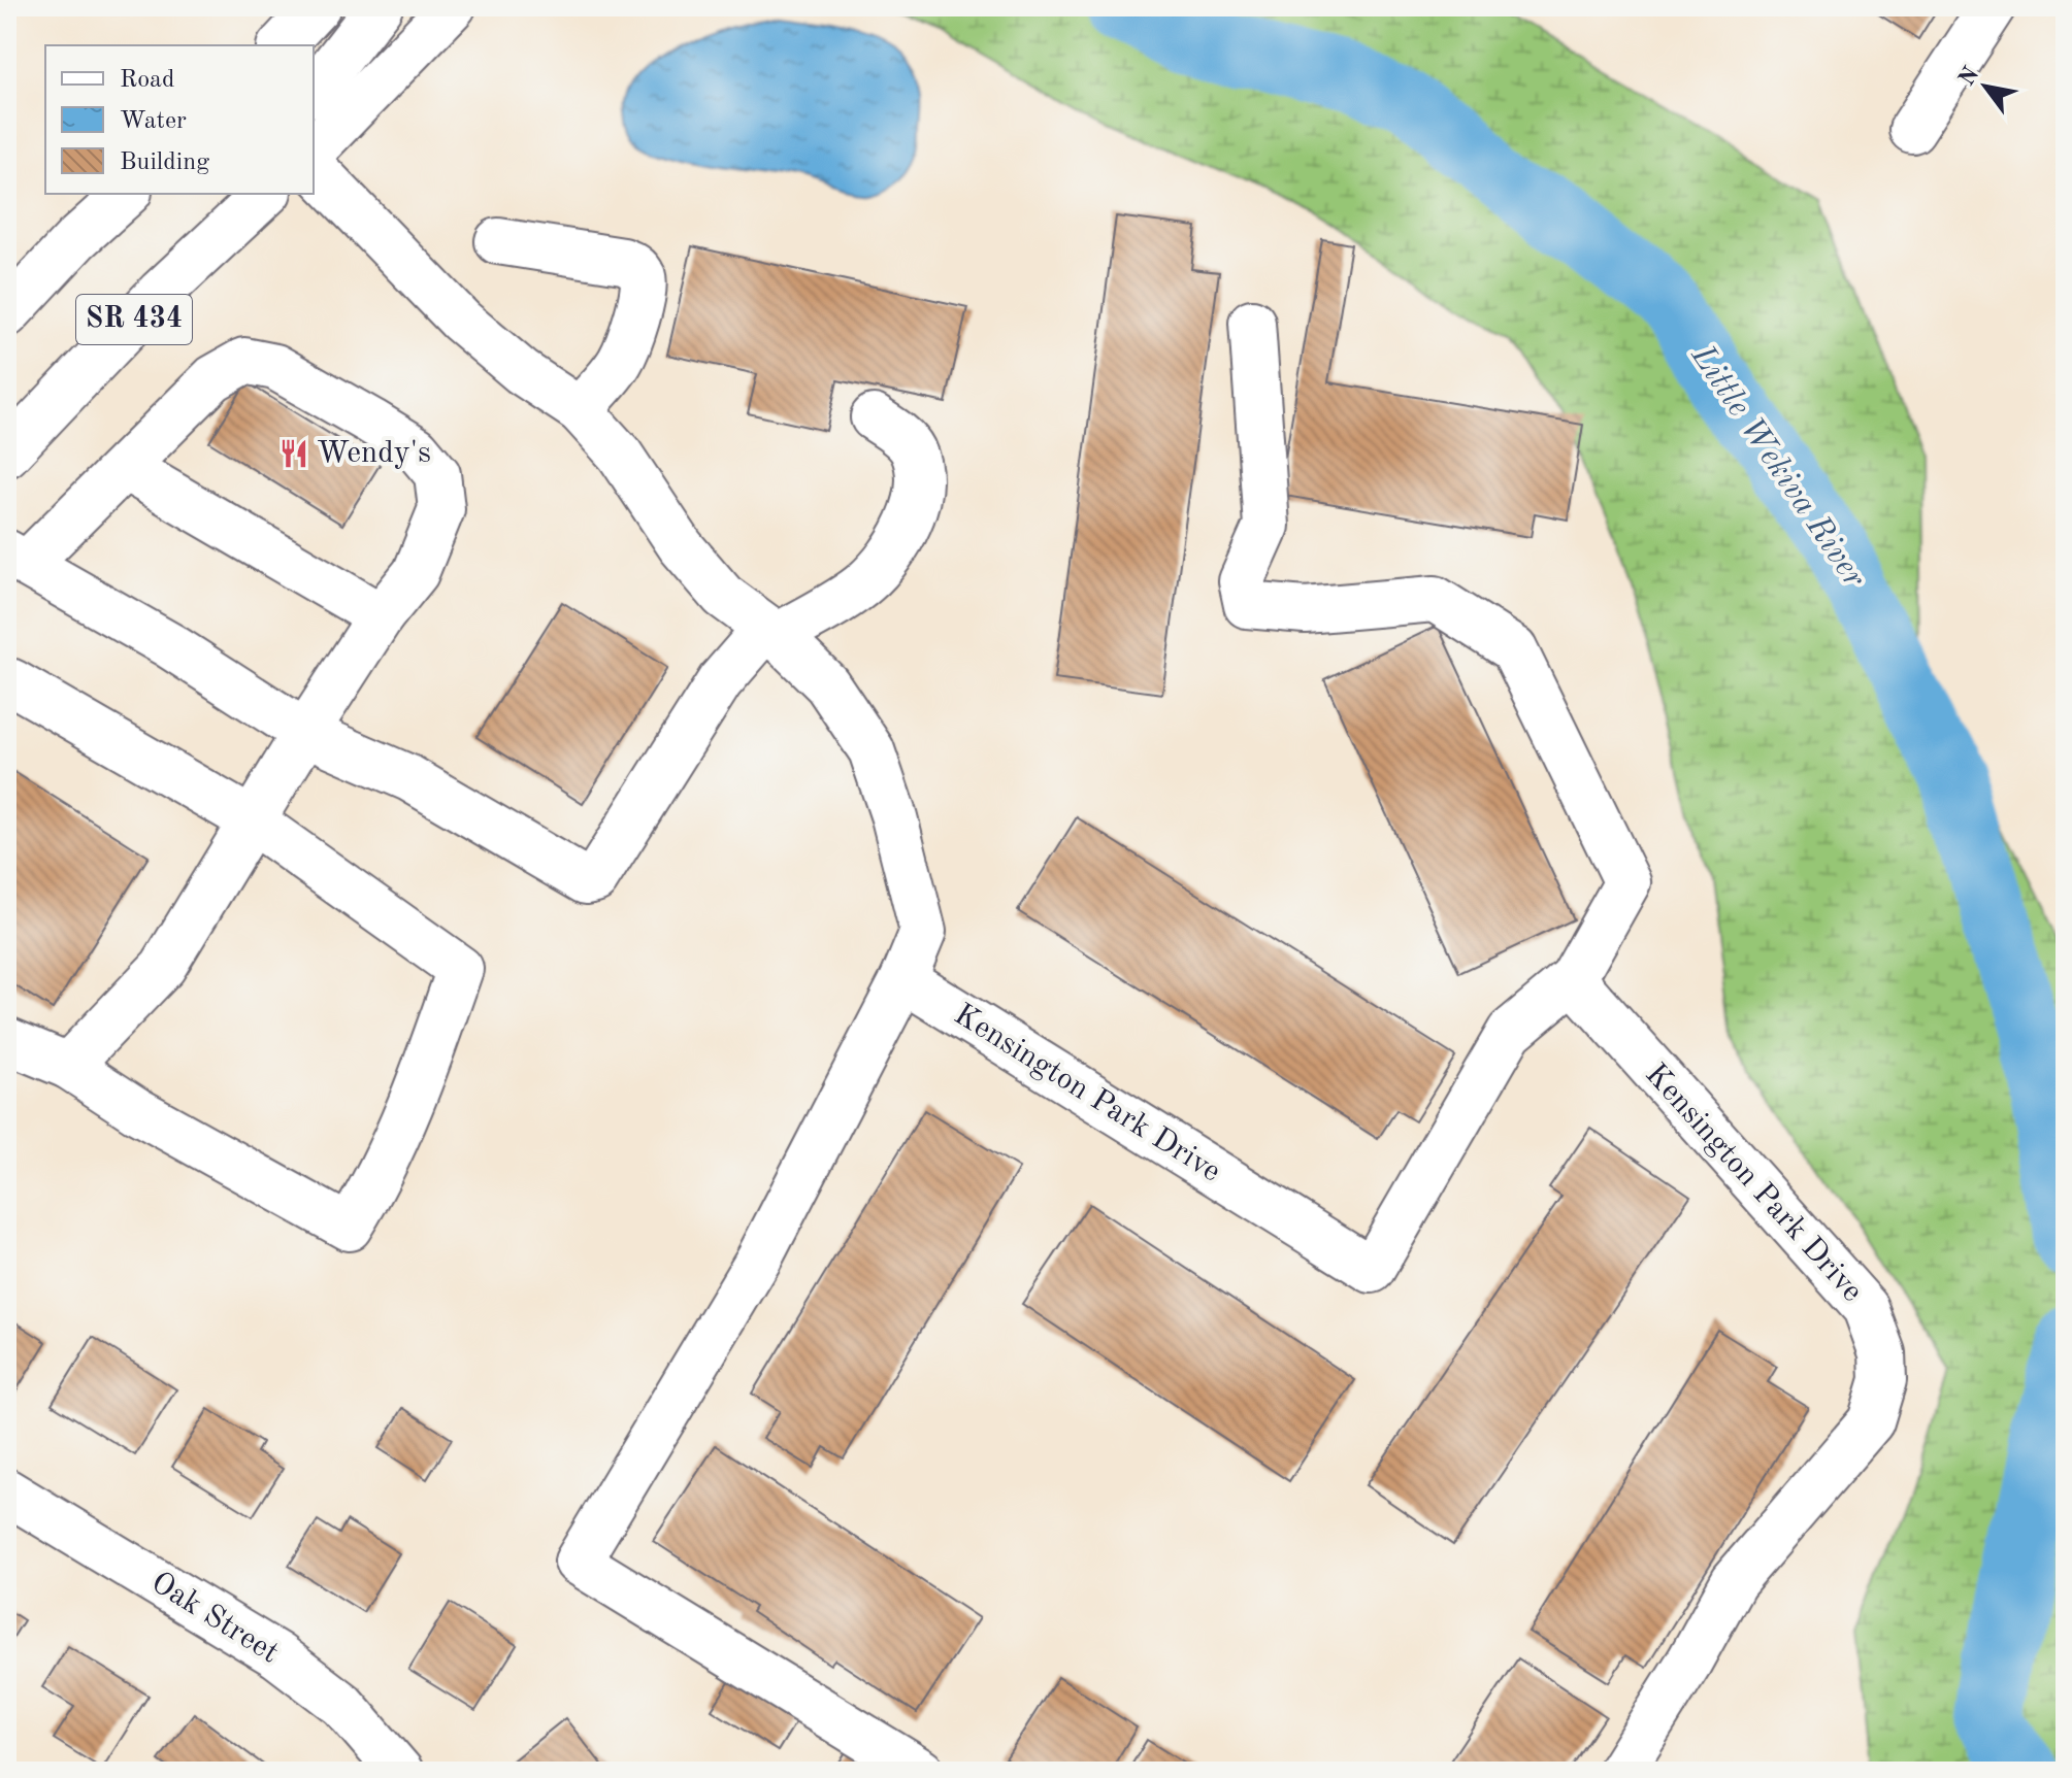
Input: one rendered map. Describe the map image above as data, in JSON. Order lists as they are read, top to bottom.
{
  "streets": {
    "street": ["SR 434", "Kensington Park Drive", "Oak Street"]
  },
  "water": ["Little Wekiva River"],
  "places": {
    "restaurant": ["Wendy's"]
  },
  "legend": ["Road", "Water", "Building"],
  "north": "top left"
}
